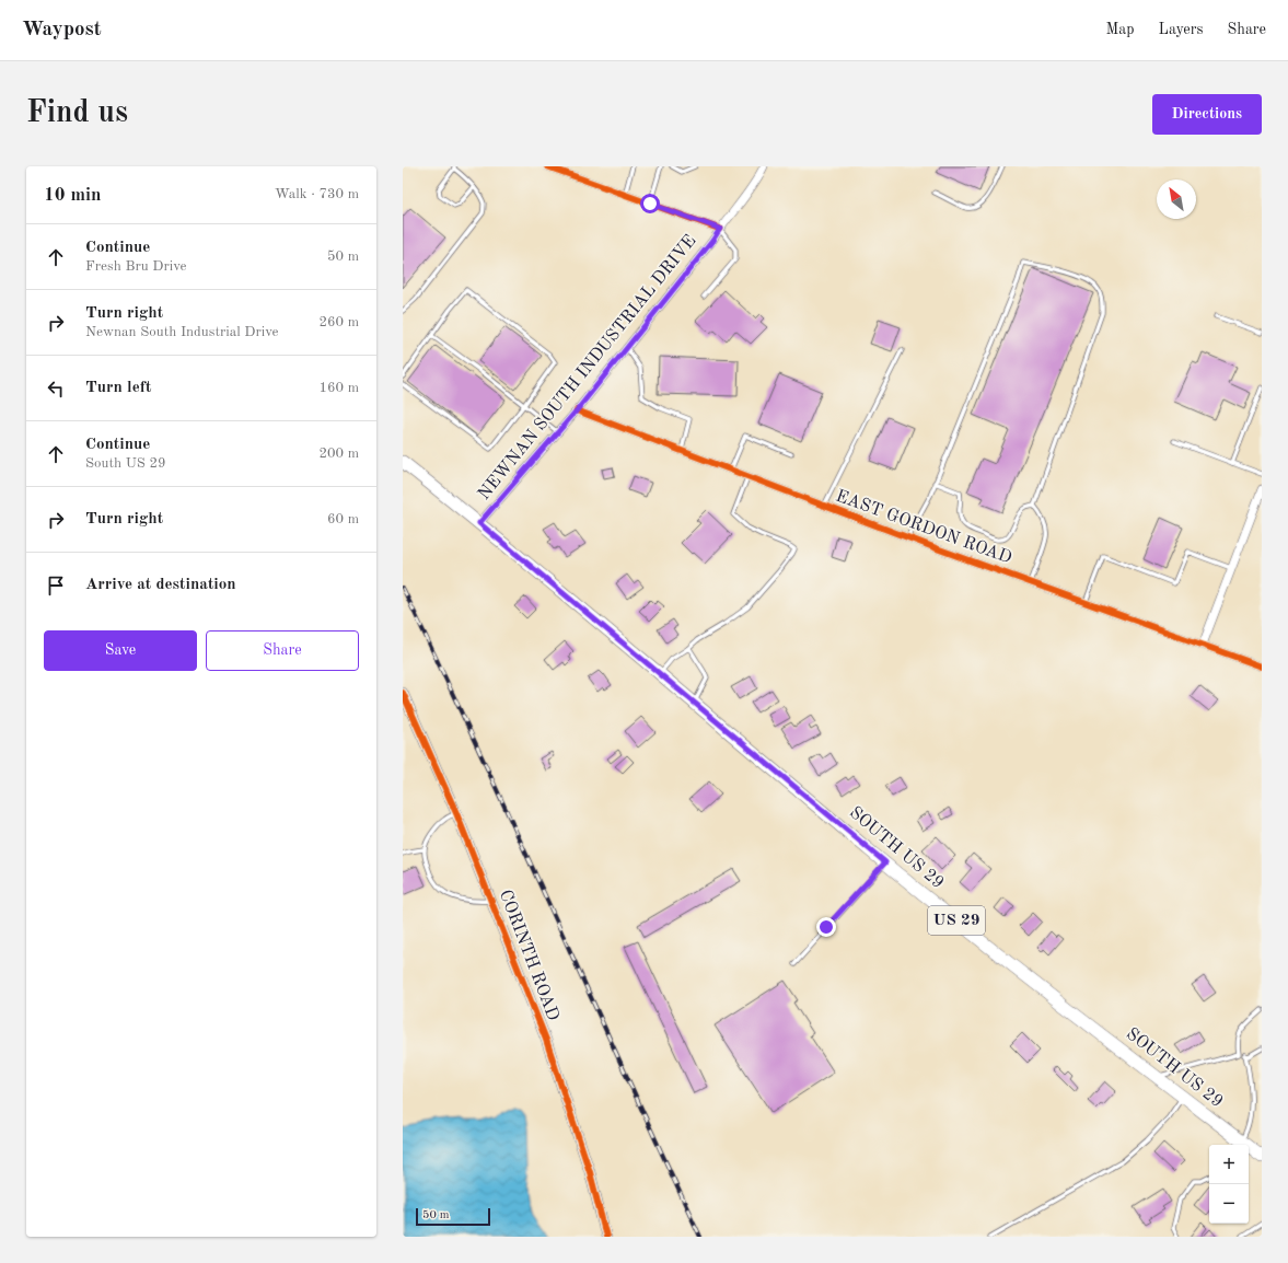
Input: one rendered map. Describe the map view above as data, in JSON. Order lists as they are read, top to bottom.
{
  "streets": {
    "main road": ["SOUTH US 29", "US 29"],
    "street": ["NEWNAN SOUTH INDUSTRIAL DRIVE", "EAST GORDON ROAD", "CORINTH ROAD"]
  },
  "crossings": [
    ["NEWNAN SOUTH INDUSTRIAL DRIVE", "EAST GORDON ROAD"],
    ["NEWNAN SOUTH INDUSTRIAL DRIVE", "US 29"],
    ["SOUTH US 29", "US 29"]
  ],
  "scale_bar": "50 m",
  "north": "top left",
  "page": {
    "header": "Waypost",
    "nav": ["Map", "Layers", "Share"],
    "buttons": [
      "Directions",
      ["Save", "Share"]
    ],
    "title": "Find us",
    "heading": ["10 min", "Walk · 730 m"],
    "list": [
      ["Continue", "Fresh Bru Drive", "50 m"],
      ["Turn right", "Newnan South Industrial Drive", "260 m"],
      ["Turn left", "160 m"],
      ["Continue", "South US 29", "200 m"],
      ["Turn right", "60 m"],
      "Arrive at destination"
    ],
    "map_buttons": ["+", "−"],
    "scale": "50 m"
  }
}
